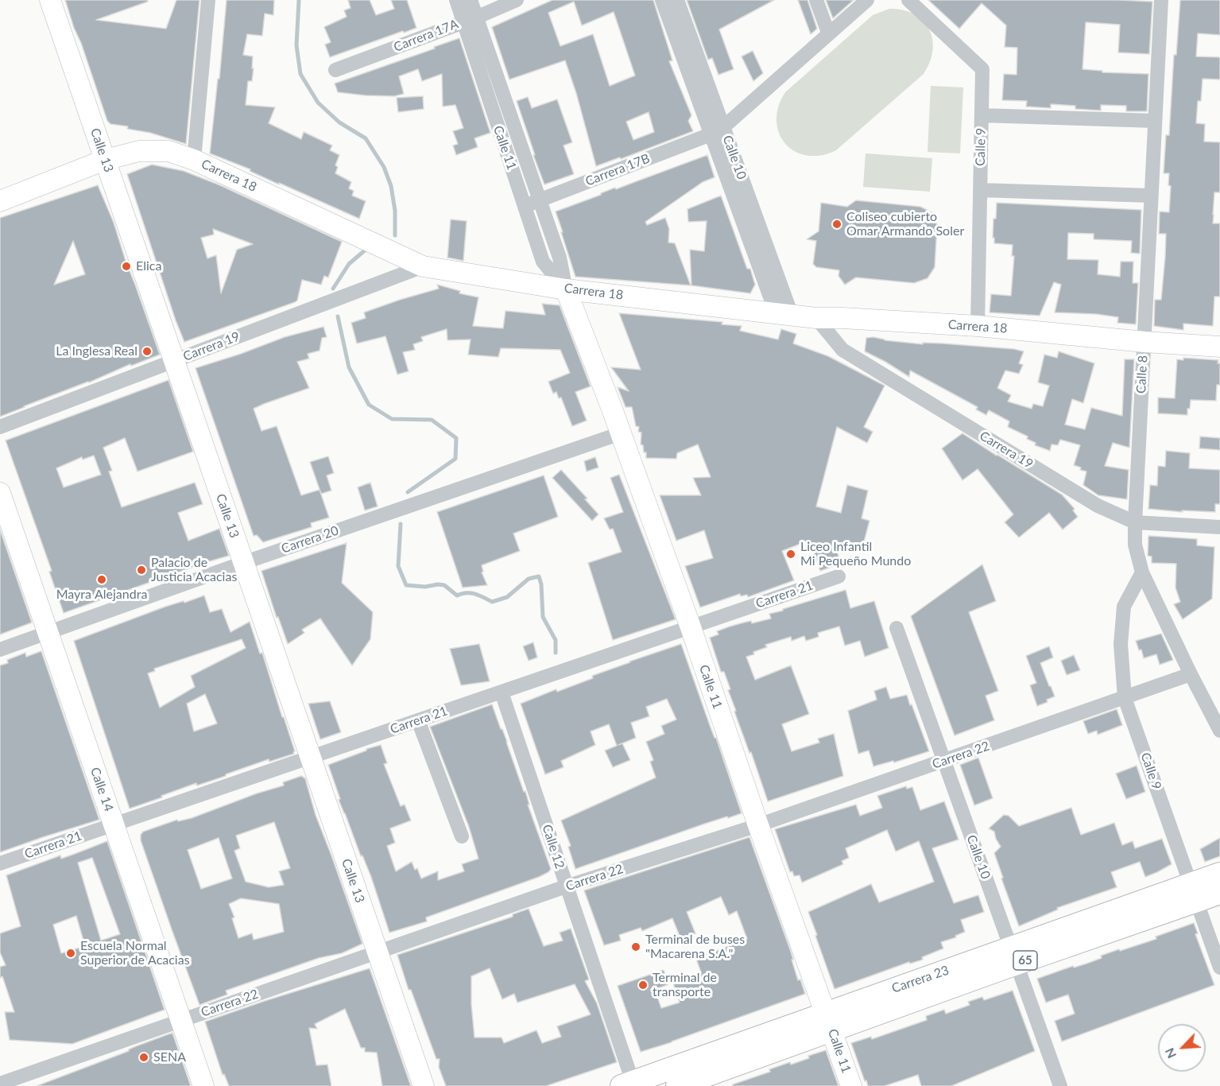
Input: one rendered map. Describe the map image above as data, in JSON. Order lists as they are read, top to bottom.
{
  "streets": {
    "main road": ["65", "Carrera 23"],
    "street": [
      "Carrera 17A",
      "Calle 9",
      "Calle 11",
      "Calle 13",
      "Calle 10",
      "Carrera 17B",
      "Carrera 18",
      "Carrera 19",
      "Calle 8",
      "Carrera 20",
      "Carrera 21",
      "Carrera 22",
      "Calle 14",
      "Calle 12"
    ]
  },
  "crossings": [
    ["Carrera 17A", "Calle 11"],
    ["Calle 9", "Carrera 18"],
    ["Calle 9", "Calle 8"],
    ["Calle 9", "Carrera 22"],
    ["Calle 9", "Carrera 23"],
    ["Calle 11", "Carrera 17B"],
    ["Calle 11", "Carrera 18"],
    ["Calle 11", "Carrera 20"],
    ["Calle 11", "Carrera 21"],
    ["Calle 11", "Carrera 22"],
    ["Calle 11", "Carrera 23"],
    ["Calle 13", "Carrera 18"],
    ["Calle 13", "Carrera 19"],
    ["Calle 13", "Carrera 20"],
    ["Calle 13", "Carrera 21"],
    ["Calle 13", "Carrera 22"],
    ["Calle 10", "Carrera 17B"],
    ["Calle 10", "Carrera 18"],
    ["Calle 10", "Carrera 22"],
    ["Calle 10", "Carrera 23"],
    ["Carrera 18", "Carrera 19"],
    ["Carrera 18", "Calle 8"],
    ["Carrera 19", "Calle 8"],
    ["Calle 8", "Carrera 22"],
    ["Carrera 20", "Calle 14"],
    ["Carrera 21", "Calle 14"],
    ["Carrera 21", "Calle 12"],
    ["Carrera 22", "Calle 14"],
    ["Carrera 22", "Calle 12"],
    ["Calle 12", "Carrera 23"]
  ],
  "places": [
    "Coliseo cubierto Omar Armando Soler",
    "Elica",
    "La Inglesa Real",
    "Liceo Infantil Mi Pequeño Mundo",
    "Palacio de Justicia Acacias",
    "Mayra Alejandra",
    "Terminal de buses \"Macarena S.A.\"",
    "Escuela Normal Superior de Acacias",
    "Terminal de transporte",
    "SENA"
  ],
  "north": "bottom left"
}
